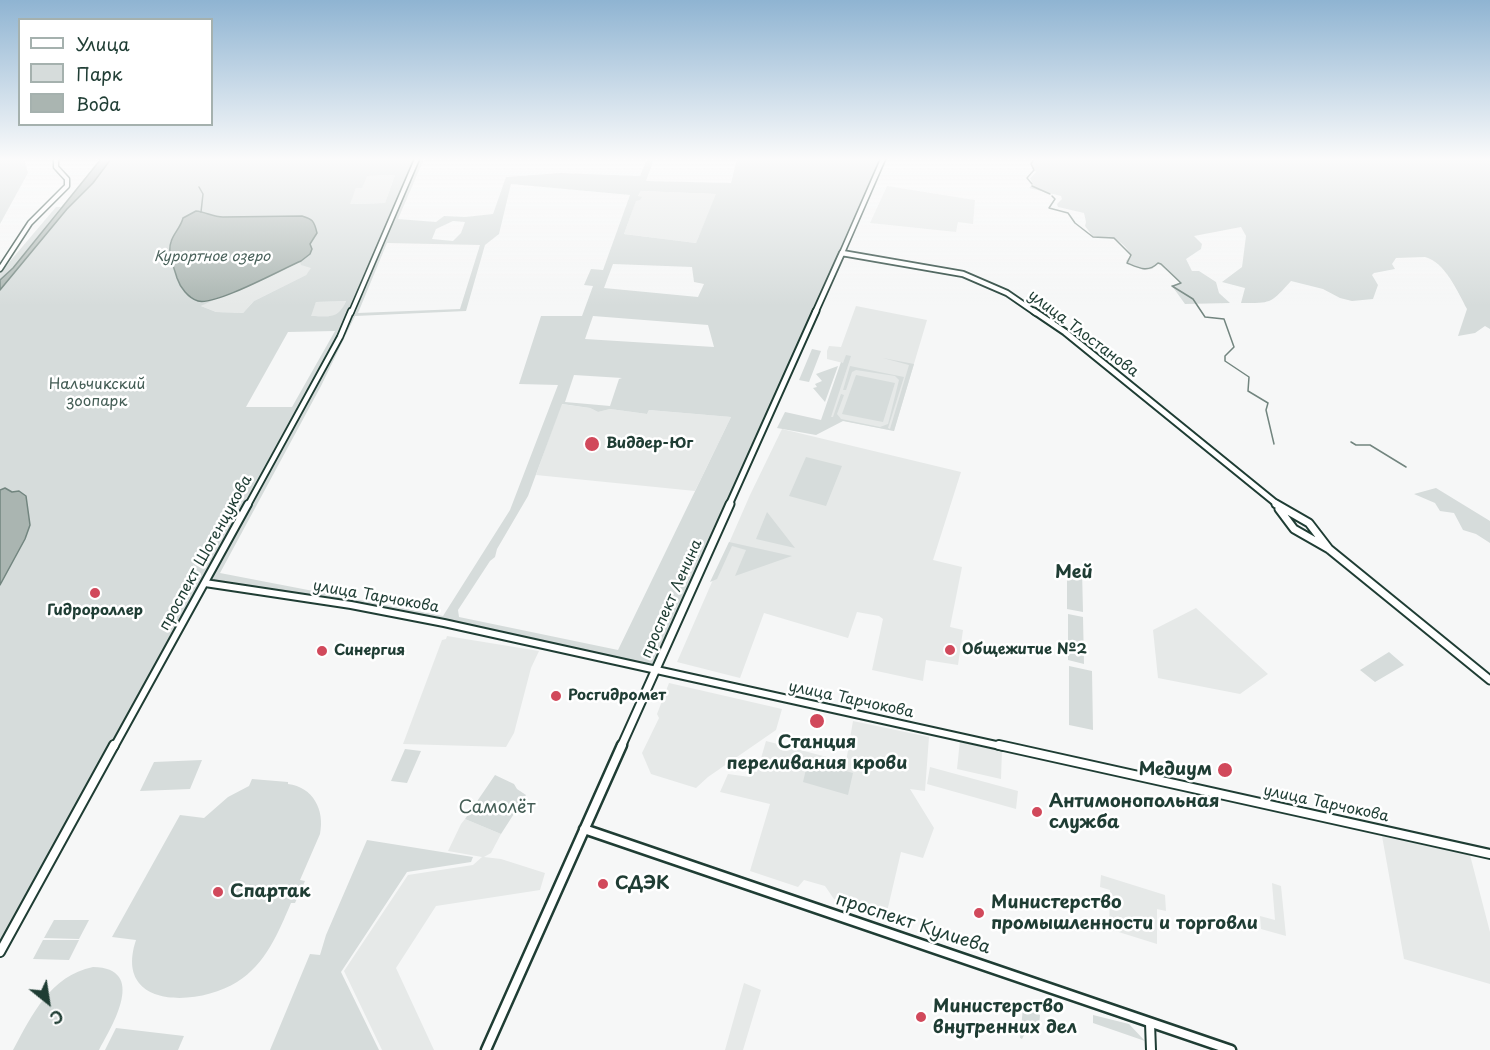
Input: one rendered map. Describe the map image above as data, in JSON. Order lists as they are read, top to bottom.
{
  "streets": {
    "main road": ["улица Тлостанова", "проспект Ленина", "проспект Кулиева"],
    "street": ["проспект Шогенцукова", "улица Тарчокова"]
  },
  "crossings": [
    ["улица Тлостанова", "проспект Ленина"],
    ["проспект Шогенцукова", "улица Тарчокова"],
    ["улица Тарчокова", "проспект Ленина"],
    ["проспект Ленина", "проспект Кулиева"]
  ],
  "districts": ["Мей"],
  "water": ["Курортное озеро"],
  "parks": ["Нальчикский зоопарк", "Самолёт"],
  "places": [
    "Виддер-Юг",
    "Гидророллер",
    "Общежитие №2",
    "Синергия",
    "Росгидромет",
    "Станция переливания крови",
    "Медиум",
    "Антимонопольная служба",
    "СДЭК",
    "Спартак",
    "Министерство промышленности и торговли",
    "Министерство внутренних дел"
  ],
  "legend": ["Улица", "Парк", "Вода"],
  "north": "bottom right"
}
